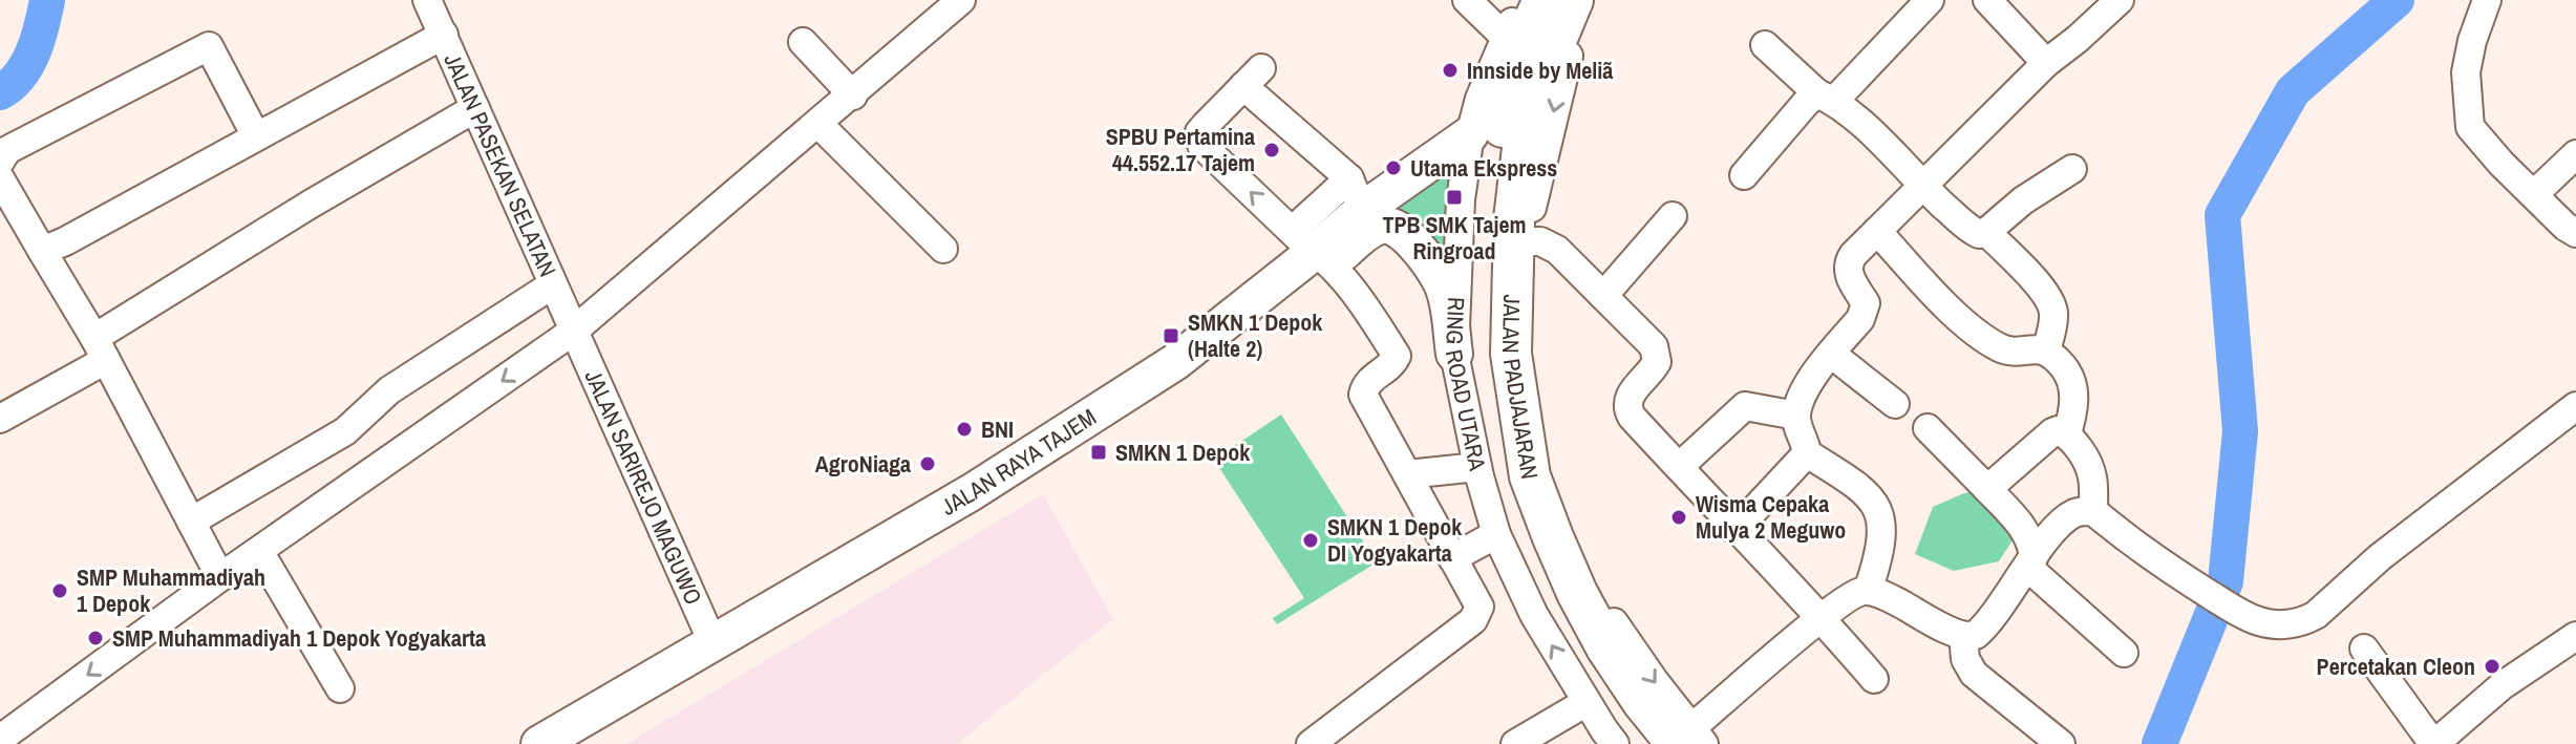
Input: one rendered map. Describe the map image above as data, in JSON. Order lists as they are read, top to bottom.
{
  "streets": {
    "highway": ["JALAN PADJAJARAN"],
    "main road": ["JALAN RAYA TAJEM"],
    "street": ["JALAN PASEKAN SELATAN", "RING ROAD UTARA", "JALAN SARIREJO MAGUWO"]
  },
  "crossings": [
    ["JALAN PASEKAN SELATAN", "JALAN SARIREJO MAGUWO"],
    ["RING ROAD UTARA", "JALAN RAYA TAJEM"],
    ["JALAN RAYA TAJEM", "JALAN SARIREJO MAGUWO"]
  ],
  "places": {
    "other": [
      "Innside by Meliã",
      "SPBU Pertamina 44.552.17 Tajem",
      "Utama Ekspress",
      "BNI",
      "AgroNiaga",
      "Wisma Cepaka Mulya 2 Meguwo",
      "SMKN 1 Depok DI Yogyakarta",
      "SMP Muhammadiyah 1 Depok",
      "SMP Muhammadiyah 1 Depok Yogyakarta",
      "Percetakan Cleon"
    ],
    "transit": ["TPB SMK Tajem Ringroad", "SMKN 1 Depok (Halte 2)", "SMKN 1 Depok"]
  }
}
